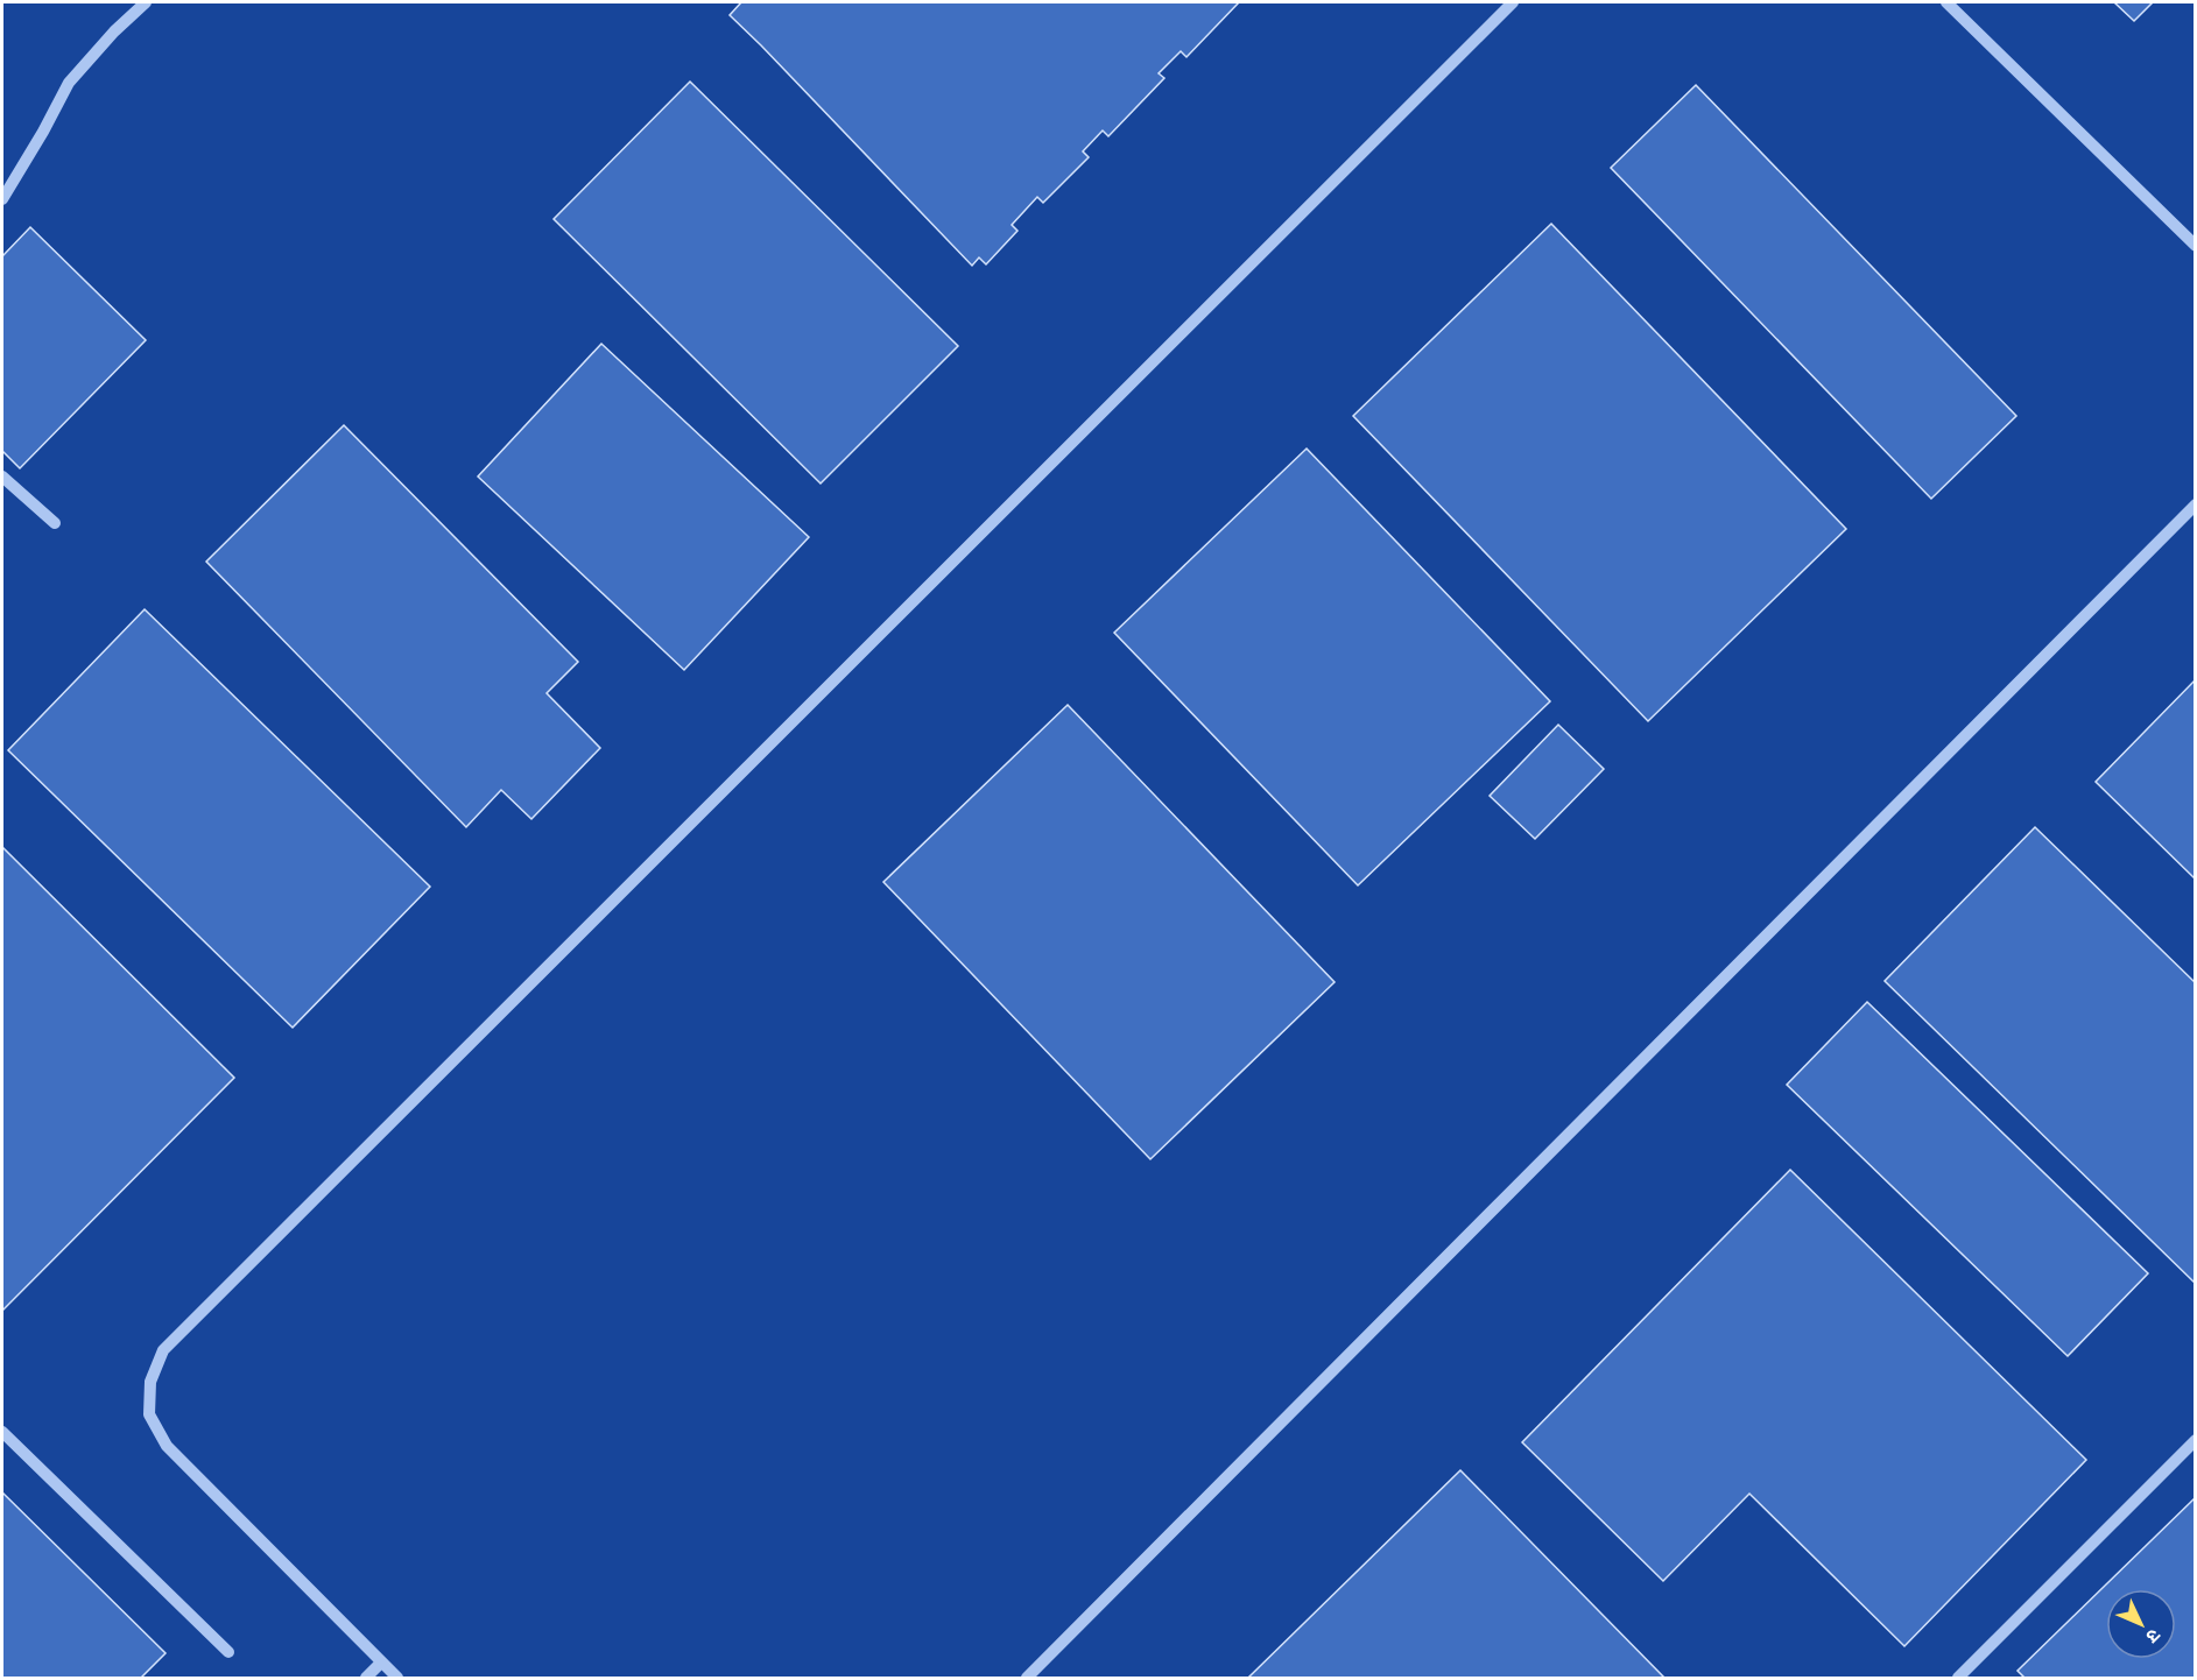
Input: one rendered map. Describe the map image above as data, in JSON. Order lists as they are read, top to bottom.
{
  "north": "bottom right"
}
